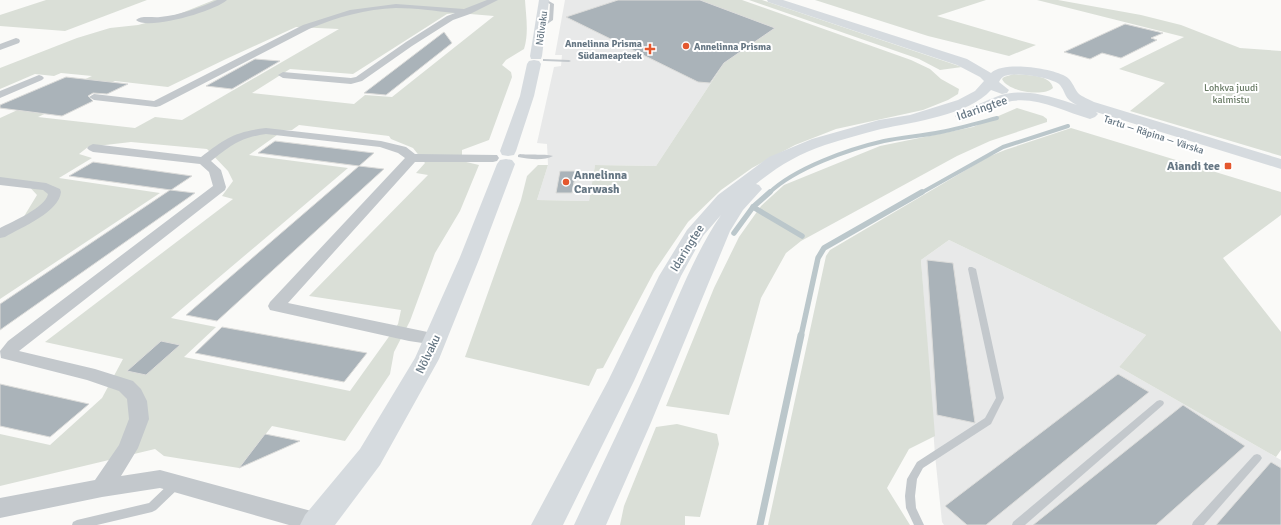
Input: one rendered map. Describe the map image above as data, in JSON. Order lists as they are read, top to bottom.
{
  "streets": {
    "main road": ["Nõlvaku", "Idaringtee", "Tartu — Räpina — Värska"]
  },
  "crossings": [
    ["Idaringtee", "Tartu — Räpina — Värska"]
  ],
  "parks": ["Lohkva juudi kalmistu"],
  "places": {
    "other": ["Annelinna Prisma", "Annelinna Carwash"],
    "health": ["Annelinna Prisma Südameapteek"],
    "transit": ["Aiandi tee"]
  }
}
